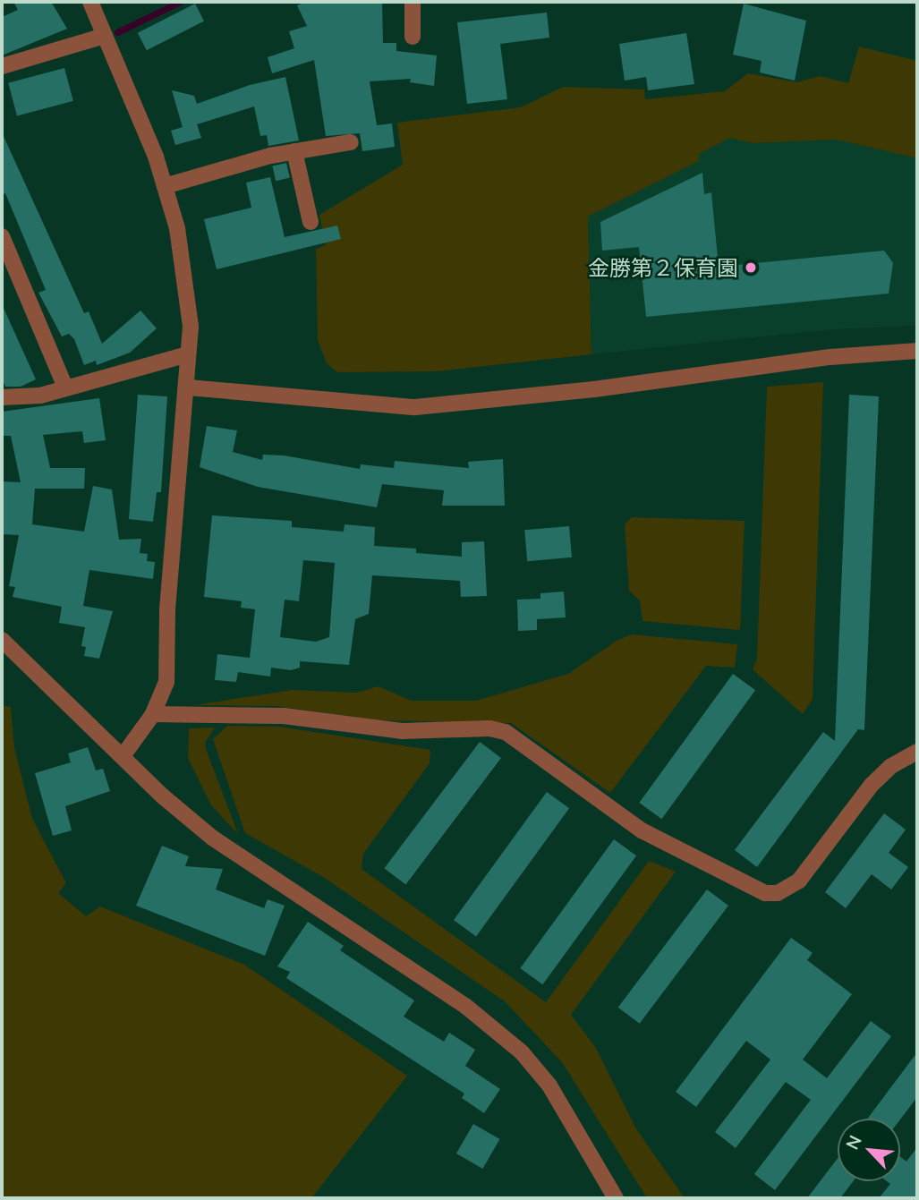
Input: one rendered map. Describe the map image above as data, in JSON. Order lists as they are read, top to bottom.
{
  "places": ["金勝第２保育園"],
  "north": "top left"
}
